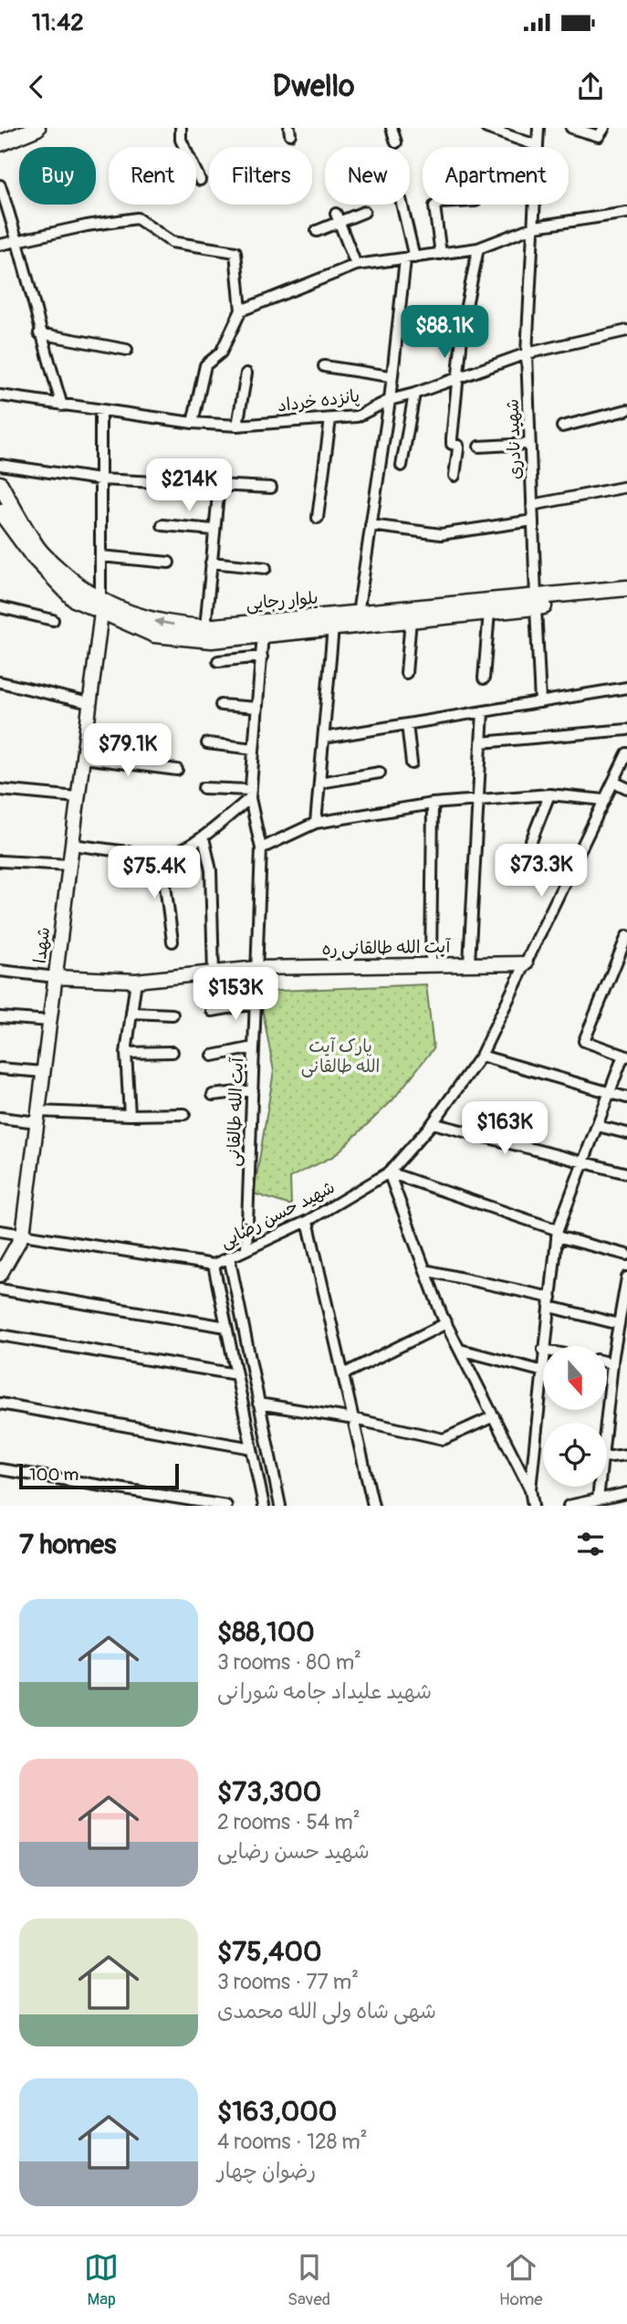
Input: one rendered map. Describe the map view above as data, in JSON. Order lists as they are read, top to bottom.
{
  "streets": {
    "main road": ["بلوار رجایی"],
    "street": [
      "پانزده خرداد",
      "شهید نادری",
      "شهدا",
      "آیت الله طالقانی ره",
      "آیت الله طالقانی",
      "شهید حسن رضایی"
    ]
  },
  "crossings": [
    ["پانزده خرداد", "شهید نادری"],
    ["شهید نادری", "بلوار رجایی"],
    ["بلوار رجایی", "شهدا"],
    ["بلوار رجایی", "آیت الله طالقانی"],
    ["شهدا", "آیت الله طالقانی ره"],
    ["شهدا", "شهید حسن رضایی"],
    ["آیت الله طالقانی ره", "آیت الله طالقانی"],
    ["آیت الله طالقانی ره", "شهید حسن رضایی"],
    ["آیت الله طالقانی", "شهید حسن رضایی"]
  ],
  "parks": ["پارک آیت الله طالقانی"],
  "scale_bar": "100 m",
  "north": "bottom",
  "page": {
    "status": "11:42",
    "header": "Dwello",
    "chip": [
      "Buy",
      "Rent",
      "Filters",
      "New",
      "Apartment"
    ],
    "price": [
      "$88.1K",
      "$214K",
      "$79.1K",
      "$73.3K",
      "$75.4K",
      "$153K",
      "$163K"
    ],
    "scale": "100 m",
    "heading": "7 homes",
    "list": [
      {
        "name": "$88,100",
        "note": "3 rooms · 80 m² · شهید علیداد جامه شورانی"
      },
      {
        "name": "$73,300",
        "note": "2 rooms · 54 m² · شهید حسن رضایی"
      },
      {
        "name": "$75,400",
        "note": "3 rooms · 77 m² · شهی شاه ولی الله محمدی"
      },
      {
        "name": "$163,000",
        "note": "4 rooms · 128 m² · رضوان چهار"
      }
    ],
    "tabs": ["Map", "Saved", "Home"]
  }
}
